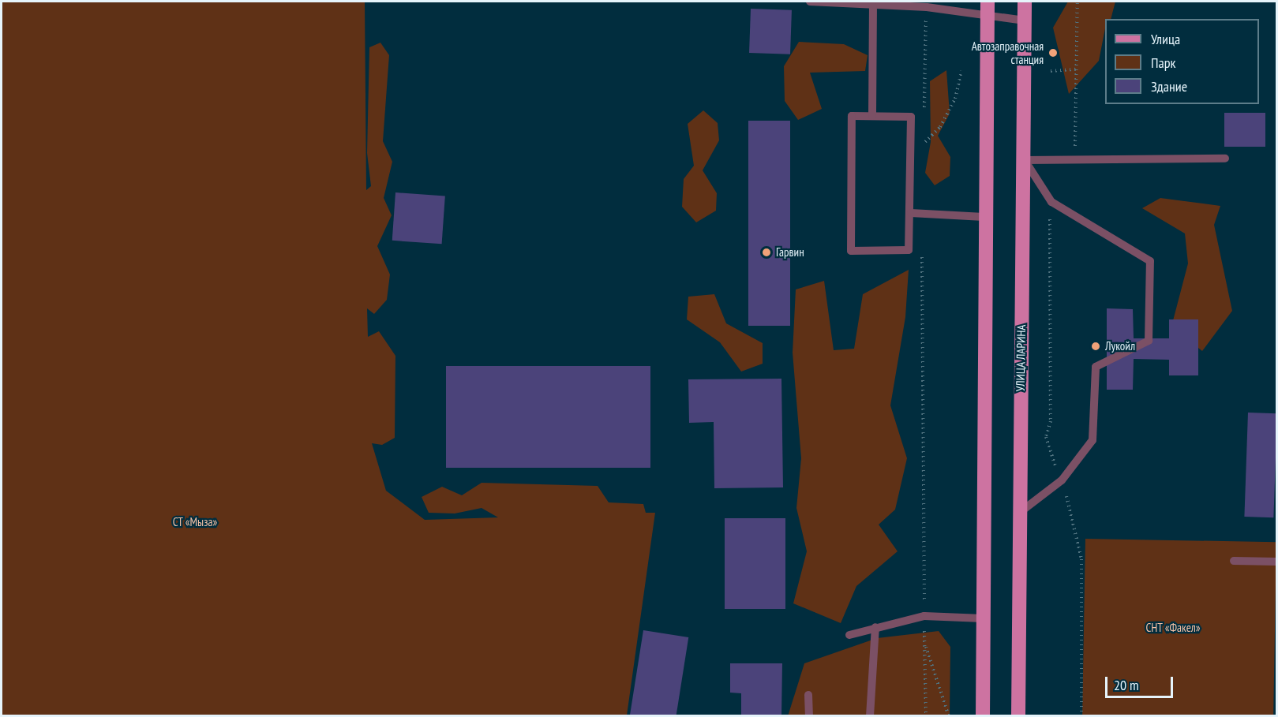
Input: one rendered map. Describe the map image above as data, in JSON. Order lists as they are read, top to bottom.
{
  "streets": {
    "main road": ["УЛИЦА ЛАРИНА"]
  },
  "parks": ["СТ «Мыза»", "СНТ «Факел»"],
  "places": ["Автозаправочная станция", "Гарвин", "Лукойл"],
  "legend": ["Улица", "Парк", "Здание"],
  "scale_bar": "20 m"
}
